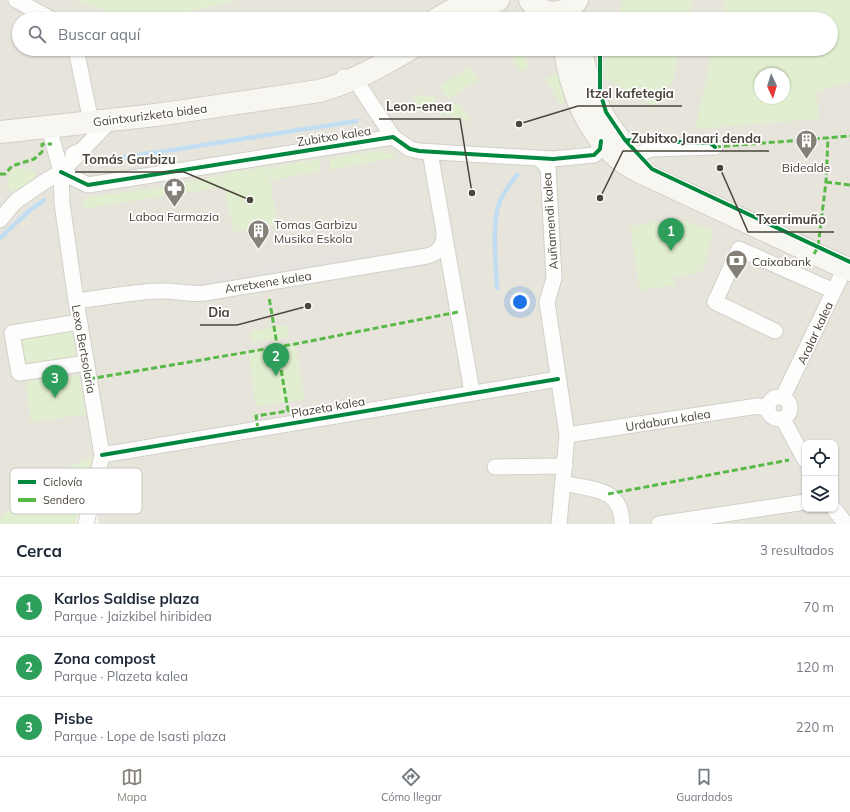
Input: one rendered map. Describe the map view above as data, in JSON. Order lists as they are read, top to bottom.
{
  "streets": {
    "main road": ["Gaintxurizketa bidea"],
    "street": [
      "Zubitxo kalea",
      "Auñamendi kalea",
      "Arretxene kalea",
      "Aralar kalea",
      "Lexo Bertsolaria",
      "Plazeta kalea",
      "Urdaburu kalea"
    ]
  },
  "crossings": [
    ["Gaintxurizketa bidea", "Zubitxo kalea"],
    ["Gaintxurizketa bidea", "Lexo Bertsolaria"],
    ["Zubitxo kalea", "Auñamendi kalea"],
    ["Zubitxo kalea", "Lexo Bertsolaria"],
    ["Auñamendi kalea", "Plazeta kalea"],
    ["Auñamendi kalea", "Urdaburu kalea"],
    ["Arretxene kalea", "Lexo Bertsolaria"],
    ["Aralar kalea", "Urdaburu kalea"],
    ["Lexo Bertsolaria", "Plazeta kalea"]
  ],
  "places": {
    "other": [
      "Itzel kafetegia",
      "Txerrimuño",
      "Leon-enea",
      "Zubitxo Janari denda",
      "Tomás Garbizu",
      "Dia"
    ],
    "building": ["Bidealde", "Tomas Garbizu Musika Eskola"],
    "pharmacy": ["Laboa Farmazia"],
    "bank": ["Caixabank"]
  },
  "legend": ["Ciclovía", "Sendero"],
  "north": "bottom",
  "page": {
    "search": "Buscar aquí",
    "pins": ["1", "2", "3"],
    "heading": ["Cerca", "3 resultados"],
    "list": [
      {
        "mark": "1",
        "name": "Karlos Saldise plaza",
        "note": "Parque · Jaizkibel hiribidea",
        "value": "70 m"
      },
      {
        "mark": "2",
        "name": "Zona compost",
        "note": "Parque · Plazeta kalea",
        "value": "120 m"
      },
      {
        "mark": "3",
        "name": "Pisbe",
        "note": "Parque · Lope de Isasti plaza",
        "value": "220 m"
      }
    ],
    "nav": ["Mapa", "Cómo llegar", "Guardados"]
  }
}
